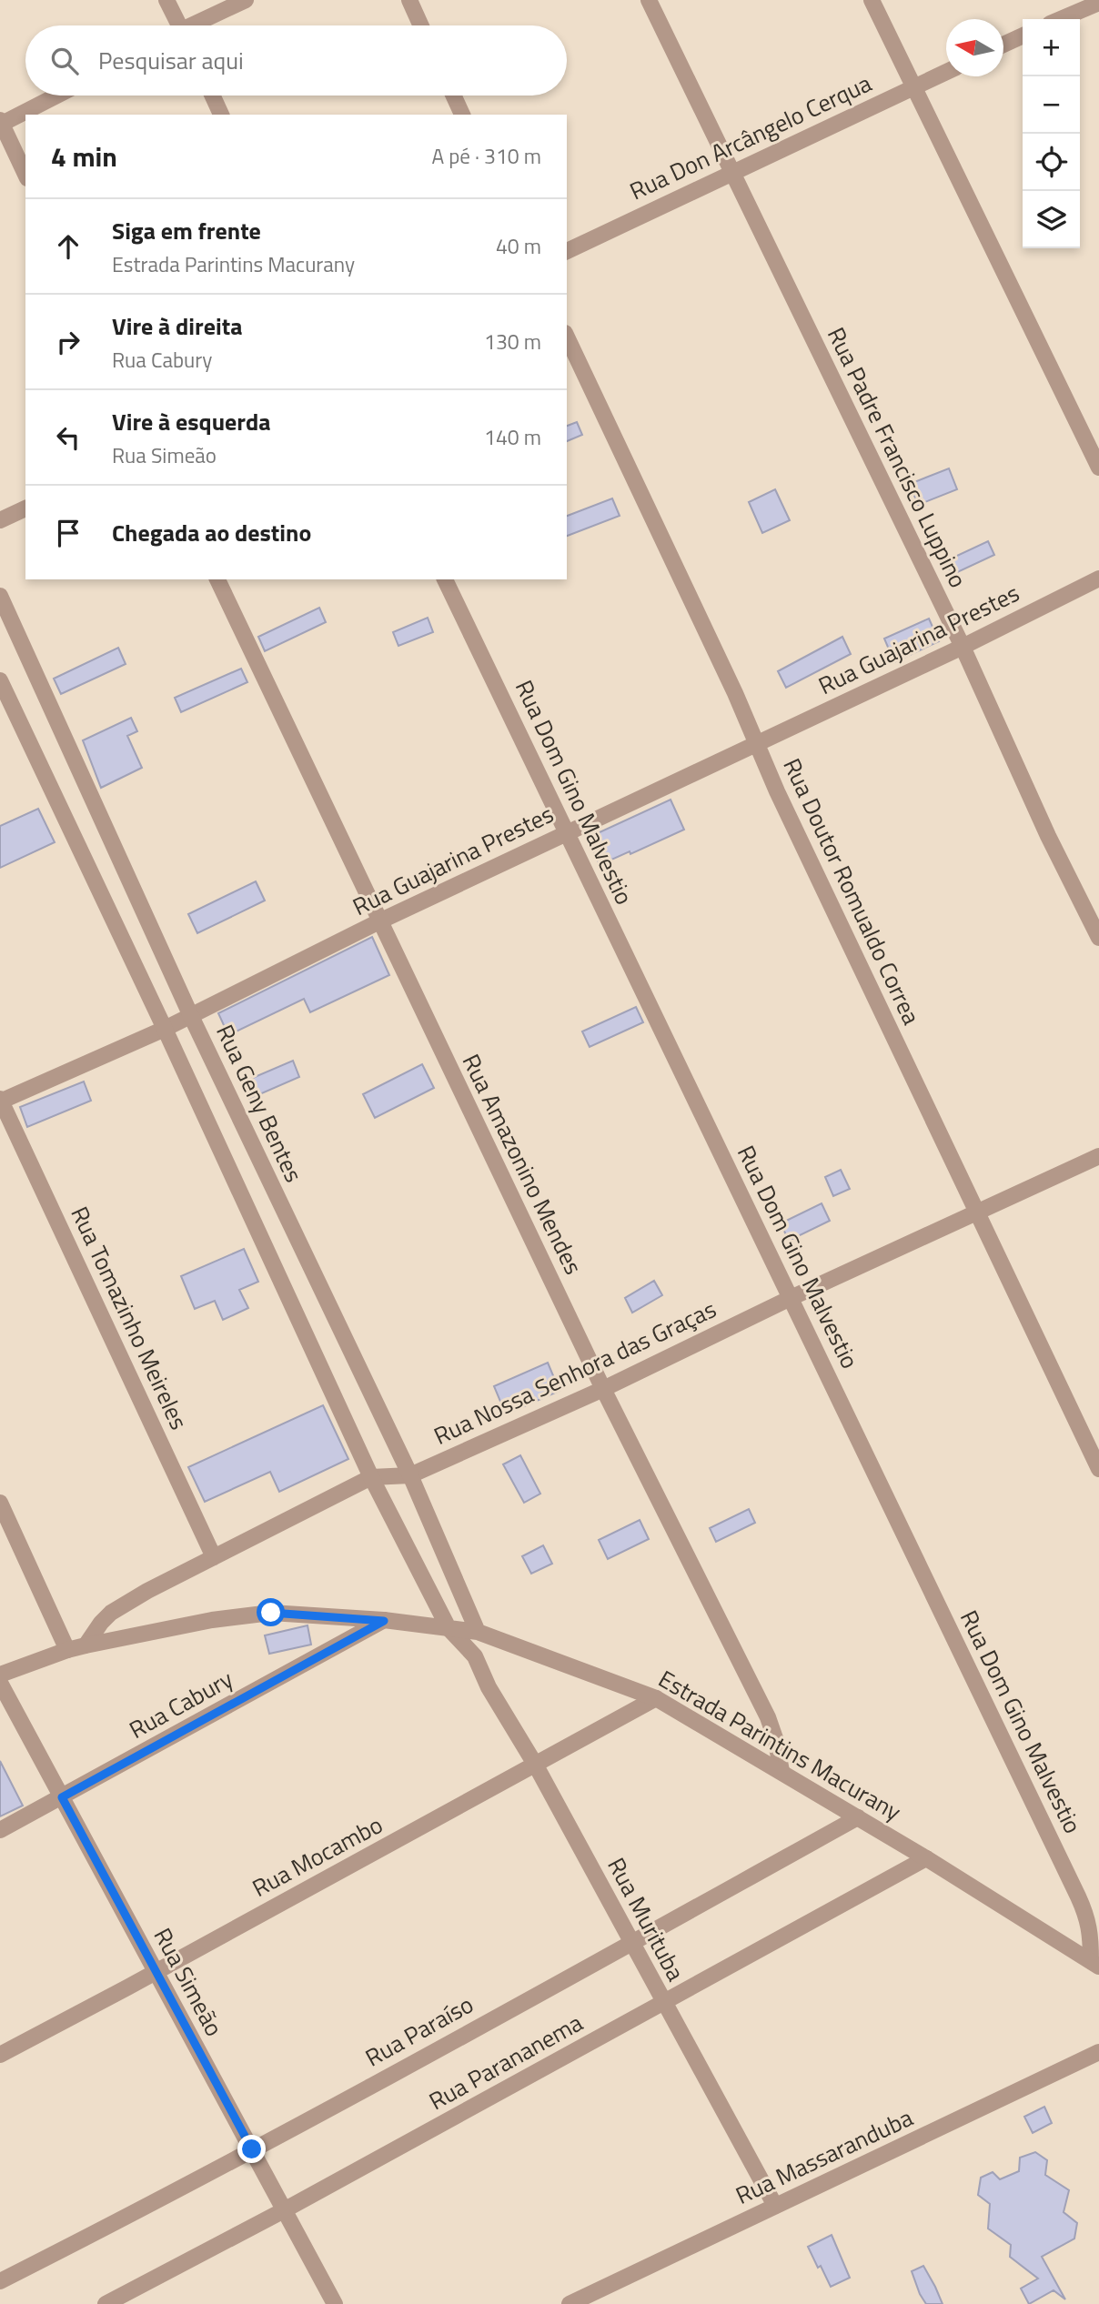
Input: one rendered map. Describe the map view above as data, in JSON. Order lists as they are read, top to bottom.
{
  "streets": {
    "street": [
      "Rua Don Arcângelo Cerqua",
      "Rua Padre Francisco Luppino",
      "Rua Guajarina Prestes",
      "Rua Dom Gino Malvestio",
      "Rua Doutor Romualdo Correa",
      "Rua Geny Bentes",
      "Rua Amazonino Mendes",
      "Rua Tomazinho Meireles",
      "Rua Nossa Senhora das Graças",
      "Rua Cabury",
      "Estrada Parintins Macurany",
      "Rua Mocambo",
      "Rua Murituba",
      "Rua Simeão",
      "Rua Paraíso",
      "Rua Parananema",
      "Rua Massaranduba"
    ]
  },
  "crossings": [
    ["Rua Don Arcângelo Cerqua", "Rua Padre Francisco Luppino"],
    ["Rua Padre Francisco Luppino", "Rua Guajarina Prestes"],
    ["Rua Guajarina Prestes", "Rua Dom Gino Malvestio"],
    ["Rua Guajarina Prestes", "Rua Doutor Romualdo Correa"],
    ["Rua Guajarina Prestes", "Rua Geny Bentes"],
    ["Rua Guajarina Prestes", "Rua Amazonino Mendes"],
    ["Rua Guajarina Prestes", "Rua Tomazinho Meireles"],
    ["Rua Dom Gino Malvestio", "Rua Nossa Senhora das Graças"],
    ["Rua Dom Gino Malvestio", "Estrada Parintins Macurany"],
    ["Rua Doutor Romualdo Correa", "Rua Nossa Senhora das Graças"],
    ["Rua Geny Bentes", "Rua Nossa Senhora das Graças"],
    ["Rua Geny Bentes", "Estrada Parintins Macurany"],
    ["Rua Geny Bentes", "Rua Murituba"],
    ["Rua Amazonino Mendes", "Rua Nossa Senhora das Graças"],
    ["Rua Amazonino Mendes", "Estrada Parintins Macurany"],
    ["Rua Tomazinho Meireles", "Rua Nossa Senhora das Graças"],
    ["Rua Nossa Senhora das Graças", "Estrada Parintins Macurany"],
    ["Rua Cabury", "Estrada Parintins Macurany"],
    ["Rua Cabury", "Rua Simeão"],
    ["Estrada Parintins Macurany", "Rua Mocambo"],
    ["Estrada Parintins Macurany", "Rua Murituba"],
    ["Estrada Parintins Macurany", "Rua Paraíso"],
    ["Estrada Parintins Macurany", "Rua Parananema"],
    ["Rua Mocambo", "Rua Murituba"],
    ["Rua Mocambo", "Rua Simeão"],
    ["Rua Murituba", "Rua Paraíso"],
    ["Rua Murituba", "Rua Parananema"],
    ["Rua Murituba", "Rua Massaranduba"],
    ["Rua Simeão", "Rua Paraíso"],
    ["Rua Simeão", "Rua Parananema"]
  ],
  "north": "left",
  "page": {
    "map_buttons": ["+", "−"],
    "search": "Pesquisar aqui",
    "heading": ["4 min", "A pé · 310 m"],
    "list": [
      ["Siga em frente", "Estrada Parintins Macurany", "40 m"],
      ["Vire à direita", "Rua Cabury", "130 m"],
      ["Vire à esquerda", "Rua Simeão", "140 m"],
      "Chegada ao destino"
    ]
  }
}
